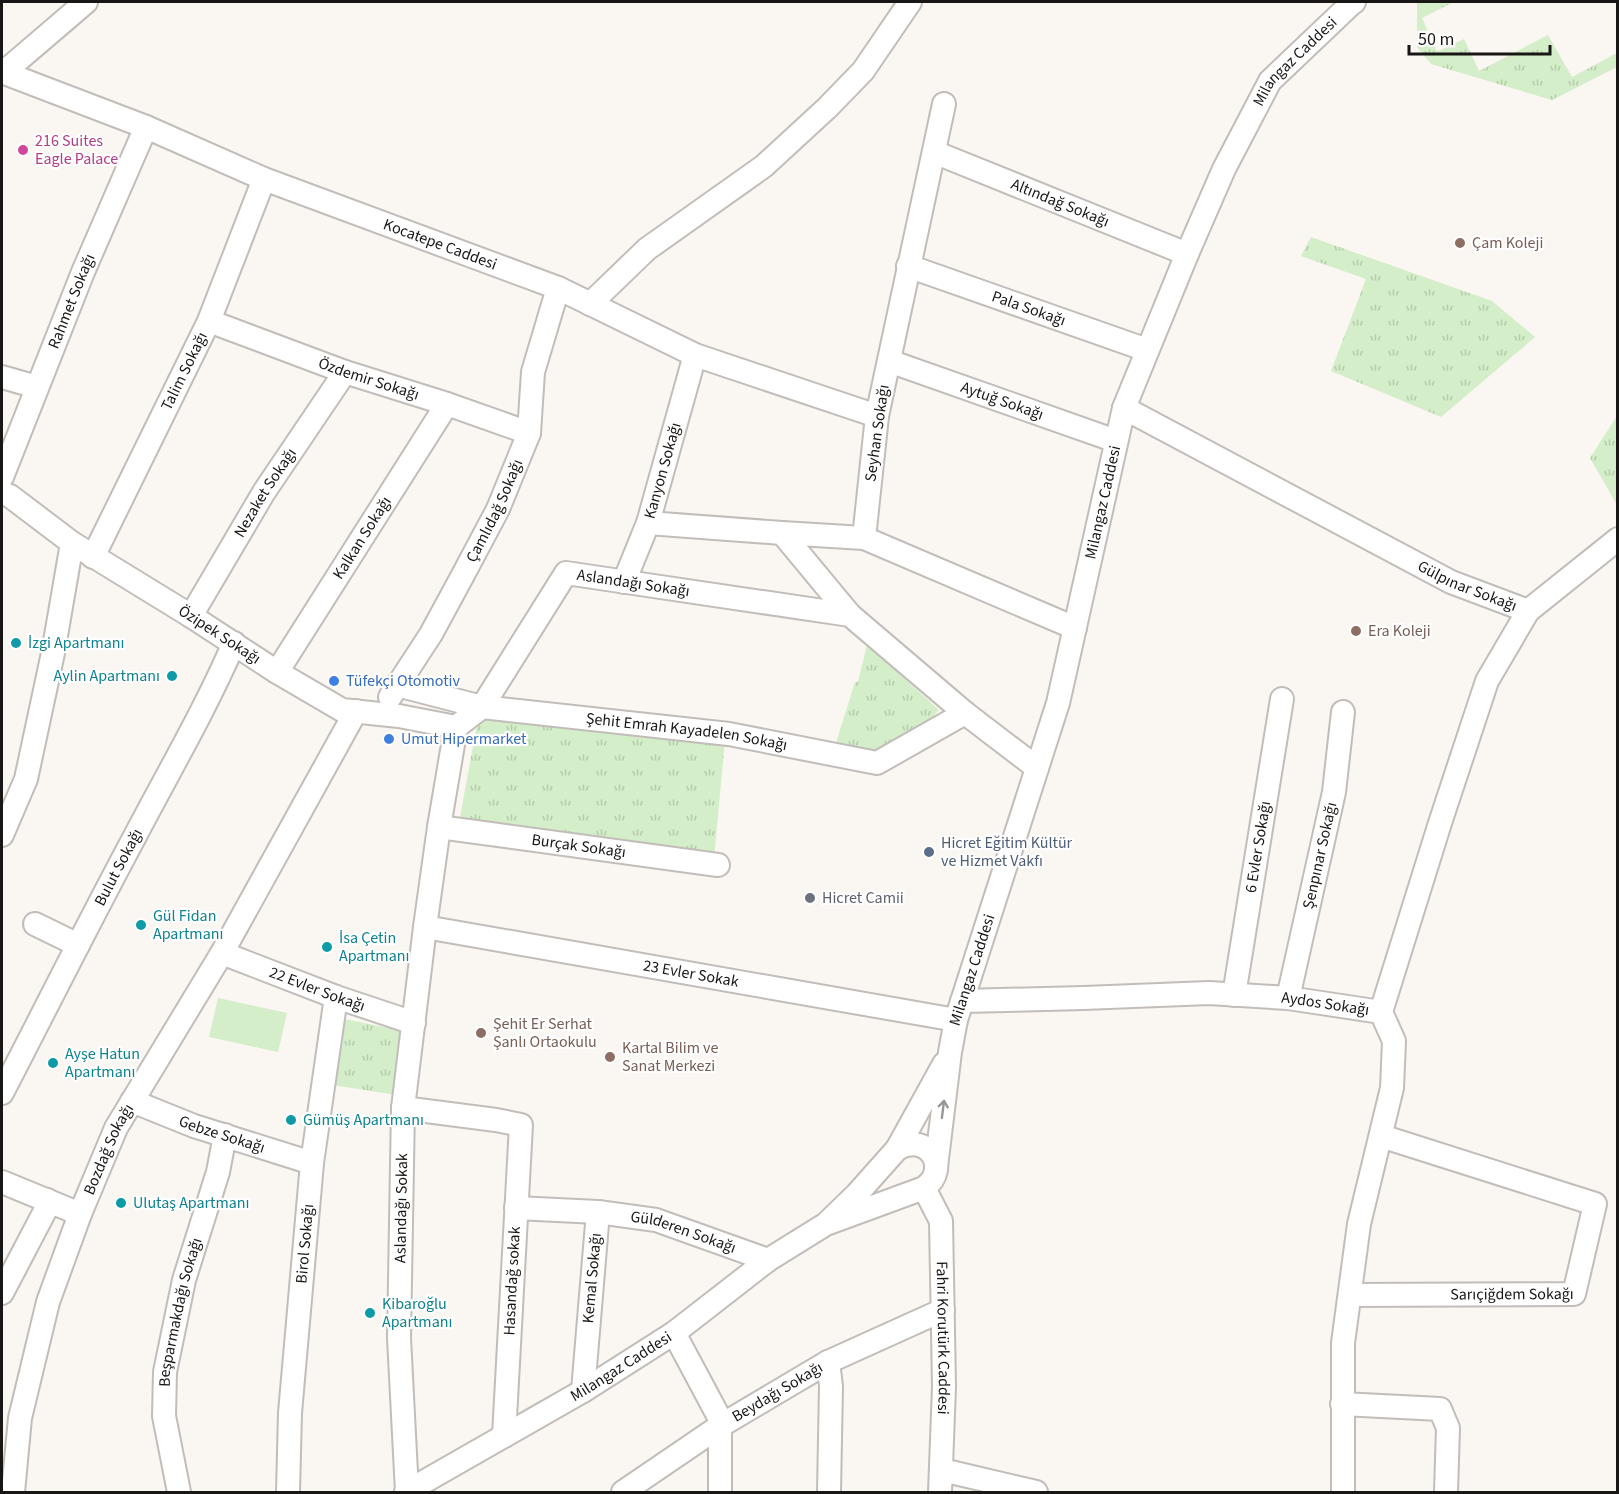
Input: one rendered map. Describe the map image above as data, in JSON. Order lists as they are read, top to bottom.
{
  "streets": {
    "street": [
      "Milangaz Caddesi",
      "Altındağ Sokağı",
      "Kocatepe Caddesi",
      "Rahmet Sokağı",
      "Pala Sokağı",
      "Talim Sokağı",
      "Özdemir Sokağı",
      "Aytuğ Sokağı",
      "Seyhan Sokağı",
      "Kanyon Sokağı",
      "Nezaket Sokağı",
      "Çamlıdağ Sokağı",
      "Kalkan Sokağı",
      "Aslandağı Sokağı",
      "Gülpınar Sokağı",
      "Özipek Sokağı",
      "Şehit Emrah Kayadelen Sokağı",
      "Burçak Sokağı",
      "6 Evler Sokağı",
      "Şenpınar Sokağı",
      "Bulut Sokağı",
      "23 Evler Sokak",
      "22 Evler Sokağı",
      "Aydos Sokağı",
      "Gebze Sokağı",
      "Bozdağ Sokağı",
      "Aslandağı Sokak",
      "Gülderen Sokağı",
      "Birol Sokağı",
      "Kemal Sokağı",
      "Hasandağ sokak",
      "Sarıçiğdem Sokağı",
      "Beşparmakdağı Sokağı",
      "Fahri Korutürk Caddesi",
      "Beydağı Sokağı"
    ]
  },
  "crossings": [
    ["Milangaz Caddesi", "Altındağ Sokağı"],
    ["Milangaz Caddesi", "Pala Sokağı"],
    ["Milangaz Caddesi", "Aytuğ Sokağı"],
    ["Milangaz Caddesi", "Gülpınar Sokağı"],
    ["Milangaz Caddesi", "23 Evler Sokak"],
    ["Milangaz Caddesi", "Aydos Sokağı"],
    ["Milangaz Caddesi", "Aslandağı Sokak"],
    ["Milangaz Caddesi", "Gülderen Sokağı"],
    ["Milangaz Caddesi", "Kemal Sokağı"],
    ["Milangaz Caddesi", "Hasandağ sokak"],
    ["Milangaz Caddesi", "Fahri Korutürk Caddesi"],
    ["Altındağ Sokağı", "Seyhan Sokağı"],
    ["Kocatepe Caddesi", "Rahmet Sokağı"],
    ["Kocatepe Caddesi", "Talim Sokağı"],
    ["Kocatepe Caddesi", "Seyhan Sokağı"],
    ["Kocatepe Caddesi", "Kanyon Sokağı"],
    ["Kocatepe Caddesi", "Çamlıdağ Sokağı"],
    ["Pala Sokağı", "Seyhan Sokağı"],
    ["Talim Sokağı", "Özdemir Sokağı"],
    ["Talim Sokağı", "Özipek Sokağı"],
    ["Özdemir Sokağı", "Nezaket Sokağı"],
    ["Özdemir Sokağı", "Çamlıdağ Sokağı"],
    ["Özdemir Sokağı", "Kalkan Sokağı"],
    ["Aytuğ Sokağı", "Seyhan Sokağı"],
    ["Kanyon Sokağı", "Aslandağı Sokağı"],
    ["Nezaket Sokağı", "Özipek Sokağı"],
    ["Çamlıdağ Sokağı", "Özipek Sokağı"],
    ["Çamlıdağ Sokağı", "Şehit Emrah Kayadelen Sokağı"],
    ["Kalkan Sokağı", "Özipek Sokağı"],
    ["Aslandağı Sokağı", "Özipek Sokağı"],
    ["Aslandağı Sokağı", "Şehit Emrah Kayadelen Sokağı"],
    ["Gülpınar Sokağı", "Aydos Sokağı"],
    ["Özipek Sokağı", "Bulut Sokağı"],
    ["Özipek Sokağı", "Bozdağ Sokağı"],
    ["6 Evler Sokağı", "Aydos Sokağı"],
    ["Şenpınar Sokağı", "Aydos Sokağı"],
    ["23 Evler Sokak", "Aydos Sokağı"],
    ["23 Evler Sokak", "Aslandağı Sokak"],
    ["22 Evler Sokağı", "Bozdağ Sokağı"],
    ["22 Evler Sokağı", "Aslandağı Sokak"],
    ["22 Evler Sokağı", "Birol Sokağı"],
    ["Aydos Sokağı", "Sarıçiğdem Sokağı"],
    ["Gebze Sokağı", "Bozdağ Sokağı"],
    ["Gebze Sokağı", "Birol Sokağı"],
    ["Gebze Sokağı", "Beşparmakdağı Sokağı"],
    ["Aslandağı Sokak", "Hasandağ sokak"],
    ["Gülderen Sokağı", "Kemal Sokağı"],
    ["Kemal Sokağı", "Hasandağ sokak"],
    ["Fahri Korutürk Caddesi", "Beydağı Sokağı"]
  ],
  "places": [
    "216 Suites Eagle Palace",
    "Çam Koleji",
    "Era Koleji",
    "İzgi Apartmanı",
    "Aylin Apartmanı",
    "Tüfekçi Otomotiv",
    "Umut Hipermarket",
    "Hicret Eğitim Kültür ve Hizmet Vakfı",
    "Hicret Camii",
    "Gül Fidan Apartmanı",
    "İsa Çetin Apartmanı",
    "Şehit Er Serhat Şanlı Ortaokulu",
    "Kartal Bilim ve Sanat Merkezi",
    "Ayşe Hatun Apartmanı",
    "Gümüş Apartmanı",
    "Ulutaş Apartmanı",
    "Kibaroğlu Apartmanı"
  ],
  "scale_bar": "50 m"
}
